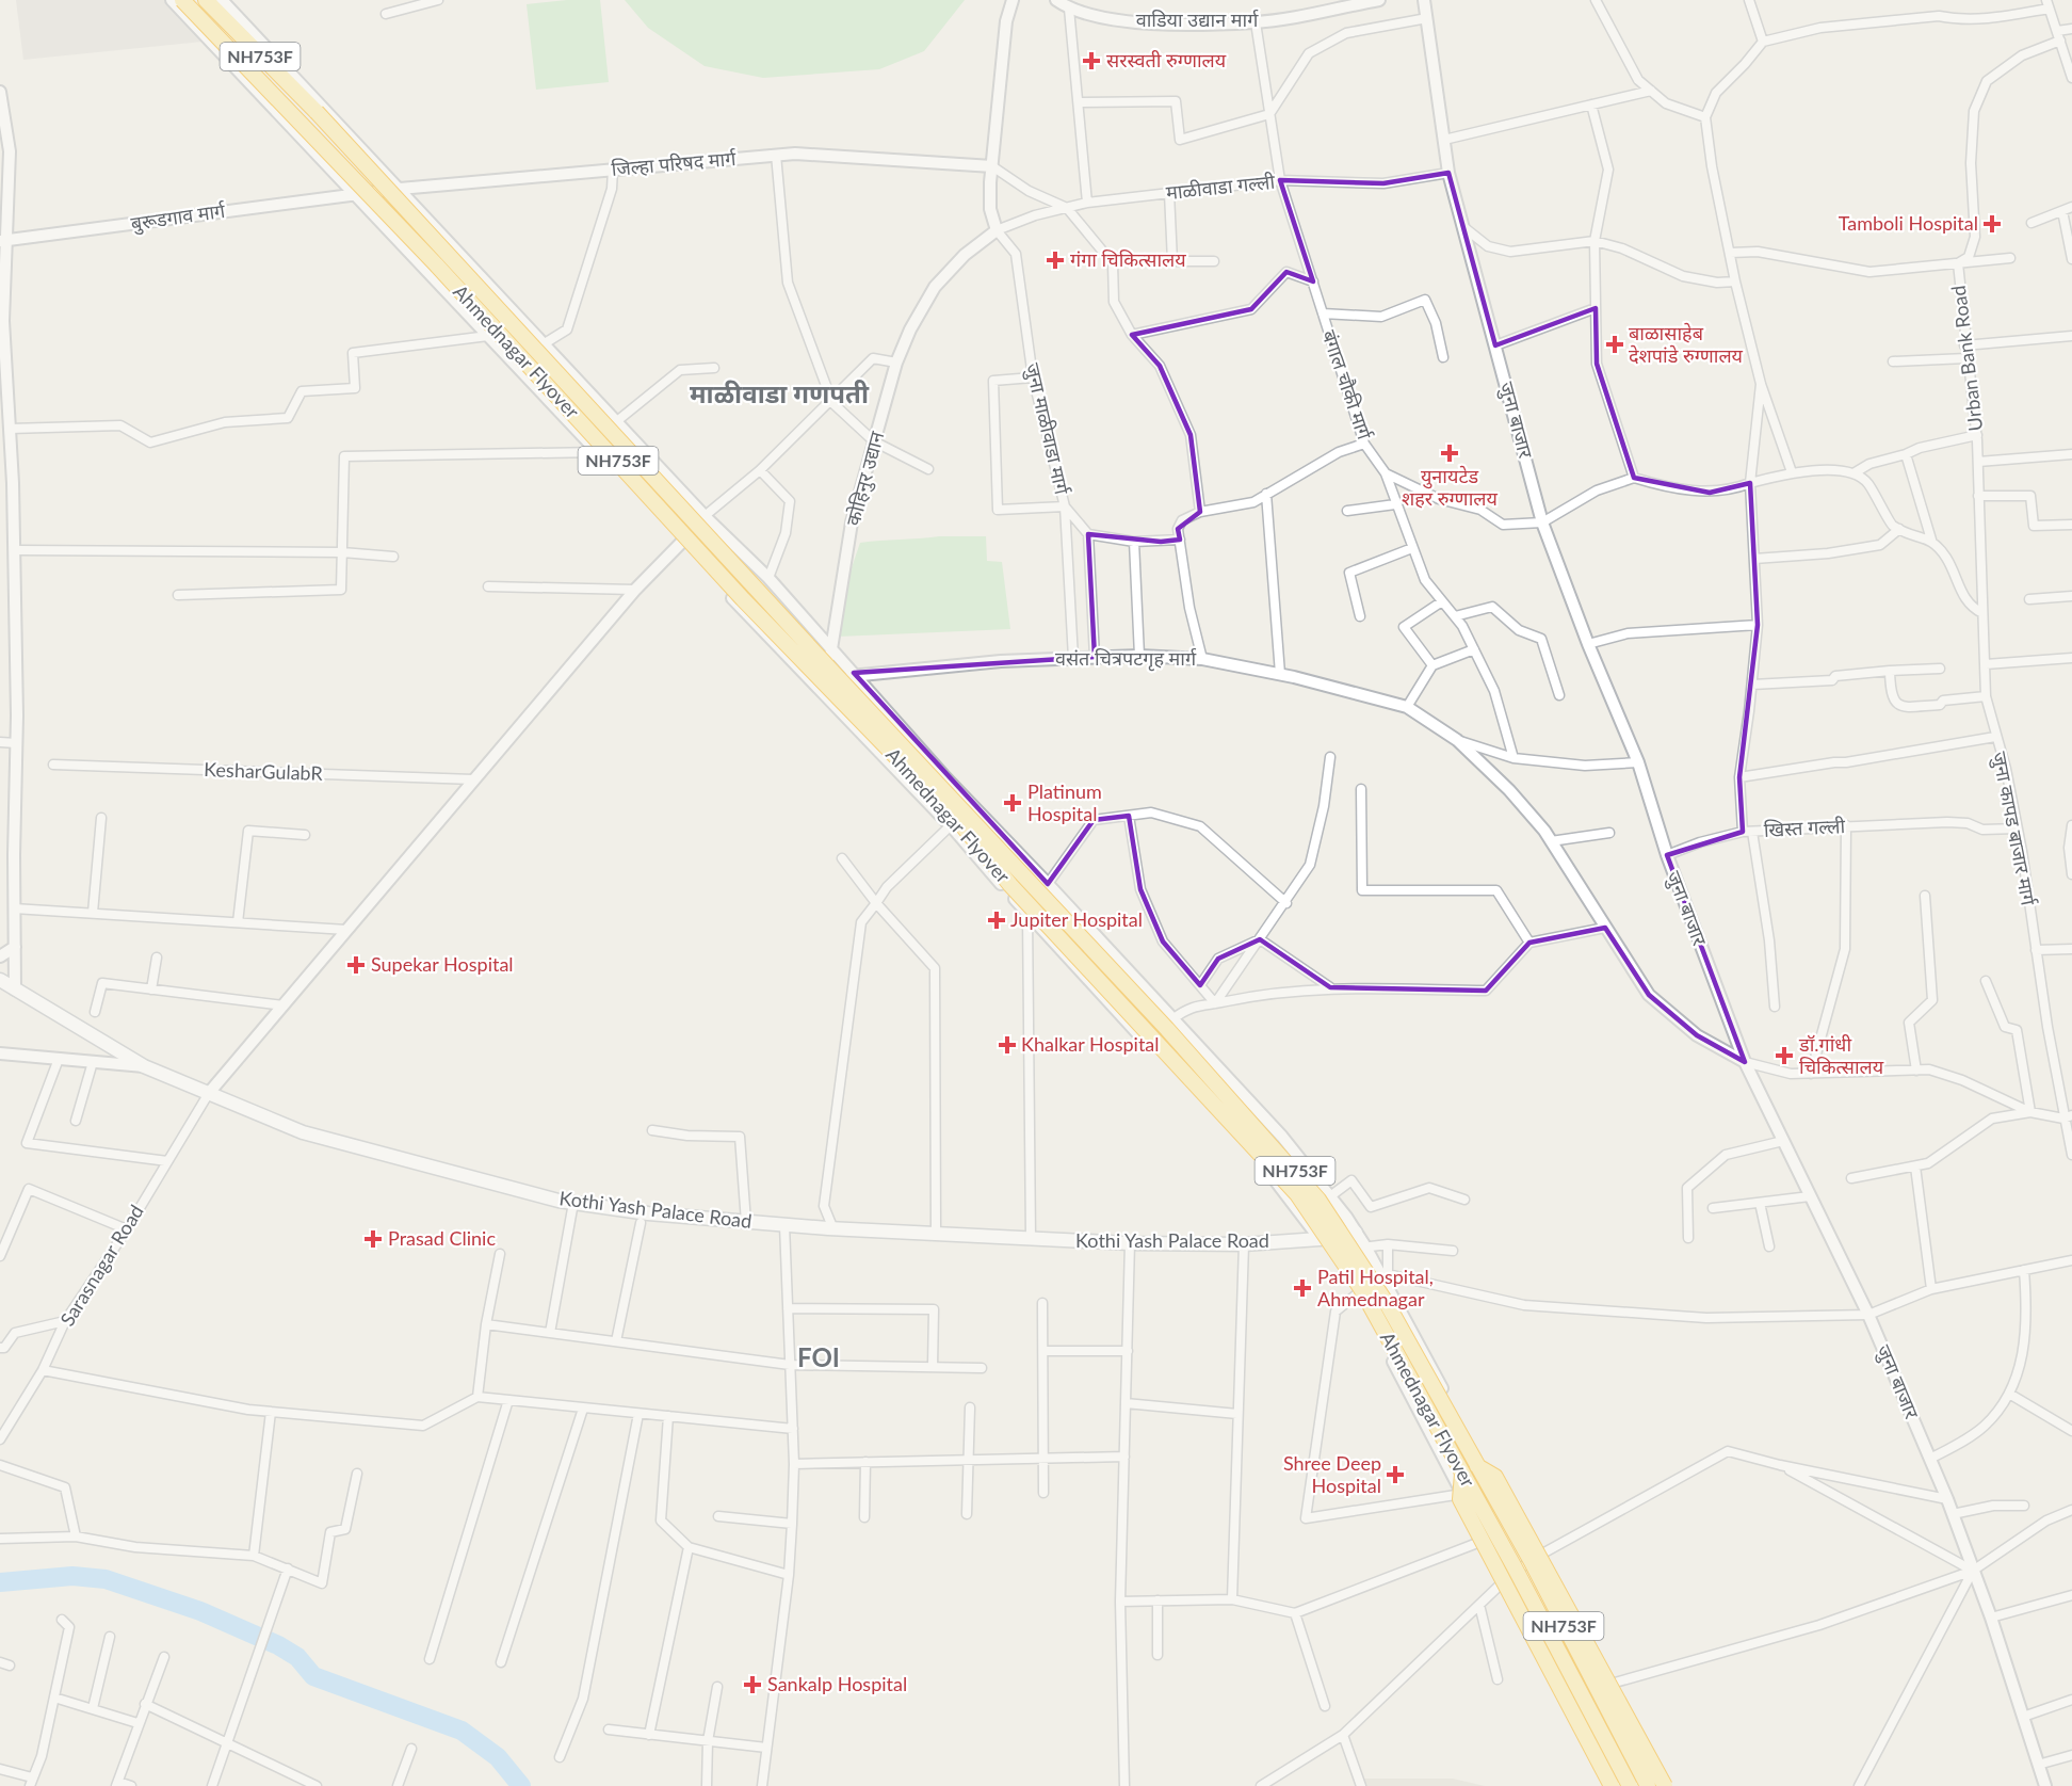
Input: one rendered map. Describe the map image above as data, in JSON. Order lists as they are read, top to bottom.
{
  "streets": {
    "highway": ["NH753F", "Ahmednagar Flyover"],
    "main road": ["Kothi Yash Palace Road"],
    "street": [
      "वाडिया उद्यान मार्ग",
      "जिल्हा परिषद मार्ग",
      "माळीवाडा गल्ली",
      "बुरूडगाव मार्ग",
      "Urban Bank Road",
      "बंगाल चौकी मार्ग",
      "जुना बाजार",
      "जुना माळीवाडा मार्ग",
      "कोहिनुर उद्यान",
      "वसंत चित्रपटगृह मार्ग",
      "KesharGulabR",
      "खिस्त गल्ली",
      "जुना कापड बाजार मार्ग",
      "Sarasnagar Road"
    ]
  },
  "crossings": [
    ["वाडिया उद्यान मार्ग", "बंगाल चौकी मार्ग"],
    ["जिल्हा परिषद मार्ग", "बुरूडगाव मार्ग"],
    ["माळीवाडा गल्ली", "बंगाल चौकी मार्ग"],
    ["माळीवाडा गल्ली", "जुना बाजार"],
    ["माळीवाडा गल्ली", "जुना माळीवाडा मार्ग"],
    ["माळीवाडा गल्ली", "कोहिनुर उद्यान"],
    ["Urban Bank Road", "जुना कापड बाजार मार्ग"],
    ["जुना बाजार", "वसंत चित्रपटगृह मार्ग"],
    ["जुना बाजार", "खिस्त गल्ली"],
    ["जुना माळीवाडा मार्ग", "कोहिनुर उद्यान"],
    ["खिस्त गल्ली", "जुना कापड बाजार मार्ग"],
    ["Kothi Yash Palace Road", "Sarasnagar Road"]
  ],
  "districts": ["माळीवाडा गणपती", "FOI"],
  "places": {
    "health": [
      "सरस्वती रुग्णालय",
      "Tamboli Hospital",
      "गंगा चिकित्सालय",
      "बाळासाहेब देशपांडे रुग्णालय",
      "युनायटेड शहर रुग्णालय",
      "Platinum Hospital",
      "Jupiter Hospital",
      "Supekar Hospital",
      "Khalkar Hospital",
      "डॉ.गांधी चिकित्सालय",
      "Prasad Clinic",
      "Patil Hospital, Ahmednagar",
      "Shree Deep Hospital",
      "Sankalp Hospital"
    ]
  }
}
